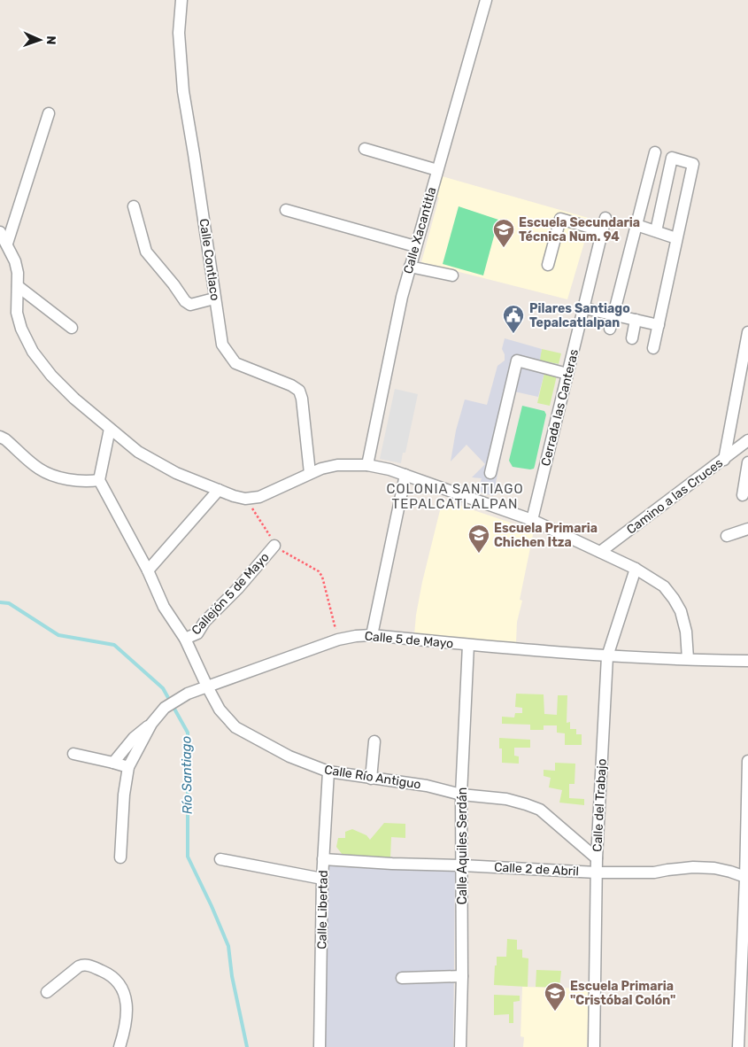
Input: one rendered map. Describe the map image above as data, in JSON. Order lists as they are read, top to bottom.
{
  "streets": {
    "street": [
      "Calle Xacantitla",
      "Calle Contlaco",
      "Cerrada las Canteras",
      "Camino a las Cruces",
      "Callejón 5 de Mayo",
      "Calle 5 de Mayo",
      "Calle Río Antiguo",
      "Calle del Trabajo",
      "Calle Aquiles Serdán",
      "Calle 2 de Abril",
      "Calle Libertad"
    ]
  },
  "crossings": [
    ["Callejón 5 de Mayo", "Calle 5 de Mayo"],
    ["Callejón 5 de Mayo", "Calle Río Antiguo"],
    ["Calle 5 de Mayo", "Calle Río Antiguo"],
    ["Calle 5 de Mayo", "Calle del Trabajo"],
    ["Calle 5 de Mayo", "Calle Aquiles Serdán"],
    ["Calle Río Antiguo", "Calle del Trabajo"],
    ["Calle Río Antiguo", "Calle Aquiles Serdán"],
    ["Calle Río Antiguo", "Calle Libertad"],
    ["Calle del Trabajo", "Calle 2 de Abril"],
    ["Calle Aquiles Serdán", "Calle 2 de Abril"],
    ["Calle 2 de Abril", "Calle Libertad"]
  ],
  "districts": ["COLONIA SANTIAGO TEPALCATLALPAN"],
  "water": ["Río Santiago"],
  "places": {
    "school or university": ["Escuela Secundaria Técnica Num. 94", "Escuela Primaria Chichen Itza", "Escuela Primaria \"Cristóbal Colón\""],
    "public building": ["Pilares Santiago Tepalcatlalpan"]
  },
  "north": "right"
}
